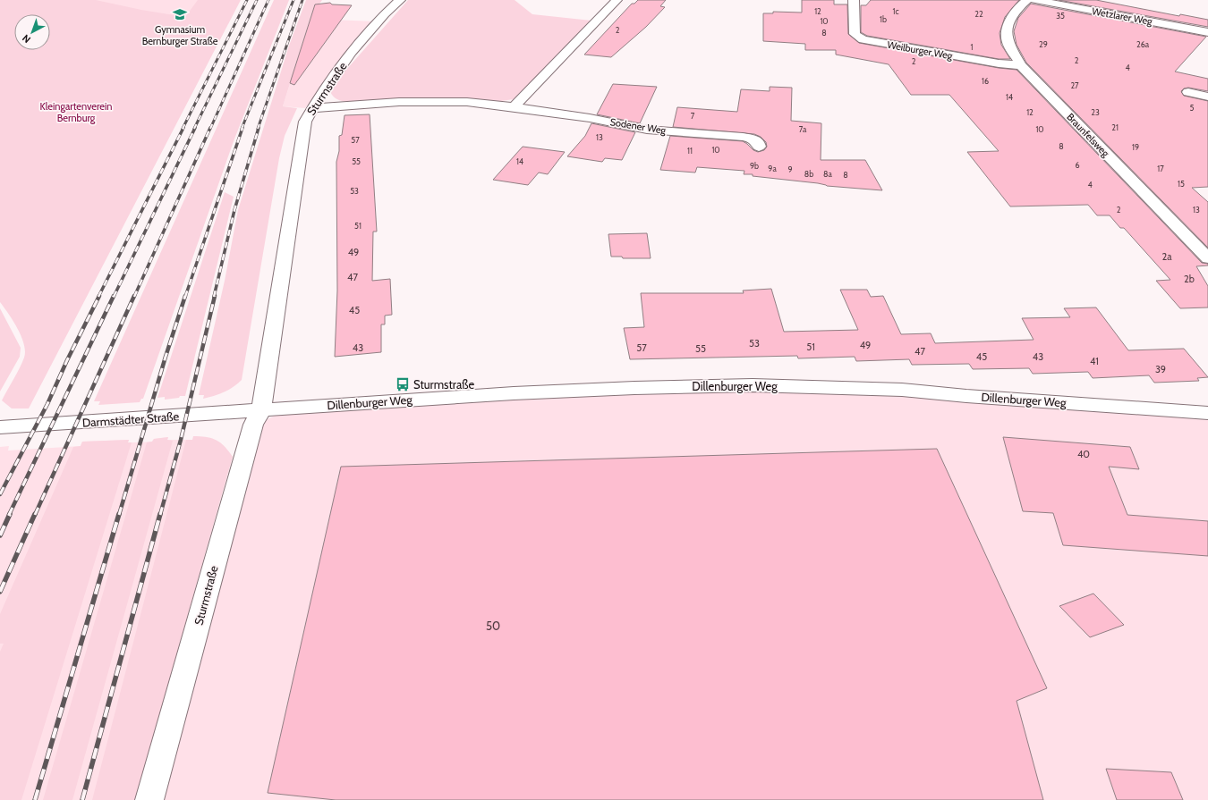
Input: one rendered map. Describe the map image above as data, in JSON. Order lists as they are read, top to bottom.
{
  "streets": {
    "street": [
      "Wetzlarer Weg",
      "Weilburger Weg",
      "Sturmstraße",
      "Sodener Weg",
      "Braunfelsweg",
      "Dillenburger Weg",
      "Darmstädter Straße"
    ]
  },
  "crossings": [
    ["Weilburger Weg", "Braunfelsweg"],
    ["Sturmstraße", "Sodener Weg"],
    ["Sturmstraße", "Dillenburger Weg"],
    ["Sturmstraße", "Darmstädter Straße"],
    ["Dillenburger Weg", "Darmstädter Straße"]
  ],
  "parks": ["Kleingartenverein Bernburg"],
  "places": {
    "school or university": ["Gymnasium Bernburger Straße"],
    "bus stop": ["Sturmstraße"]
  },
  "house_numbers": [
    "12",
    "1c",
    "22",
    "35",
    "1b",
    "10",
    "2",
    "8",
    "29",
    "26a",
    "1",
    "2",
    "2",
    "4",
    "16",
    "27",
    "14",
    "5",
    "12",
    "23",
    "7",
    "21",
    "7a",
    "10",
    "13",
    "57",
    "8",
    "19",
    "10",
    "11",
    "55",
    "14",
    "6",
    "9b",
    "9a",
    "17",
    "9",
    "8b",
    "8a",
    "8",
    "15",
    "4",
    "53",
    "2",
    "13",
    "51",
    "49",
    "2a",
    "47",
    "2b",
    "45",
    "53",
    "49",
    "51",
    "43",
    "57",
    "55",
    "47",
    "45",
    "43",
    "41",
    "39",
    "40",
    "50"
  ],
  "north": "bottom left"
}
